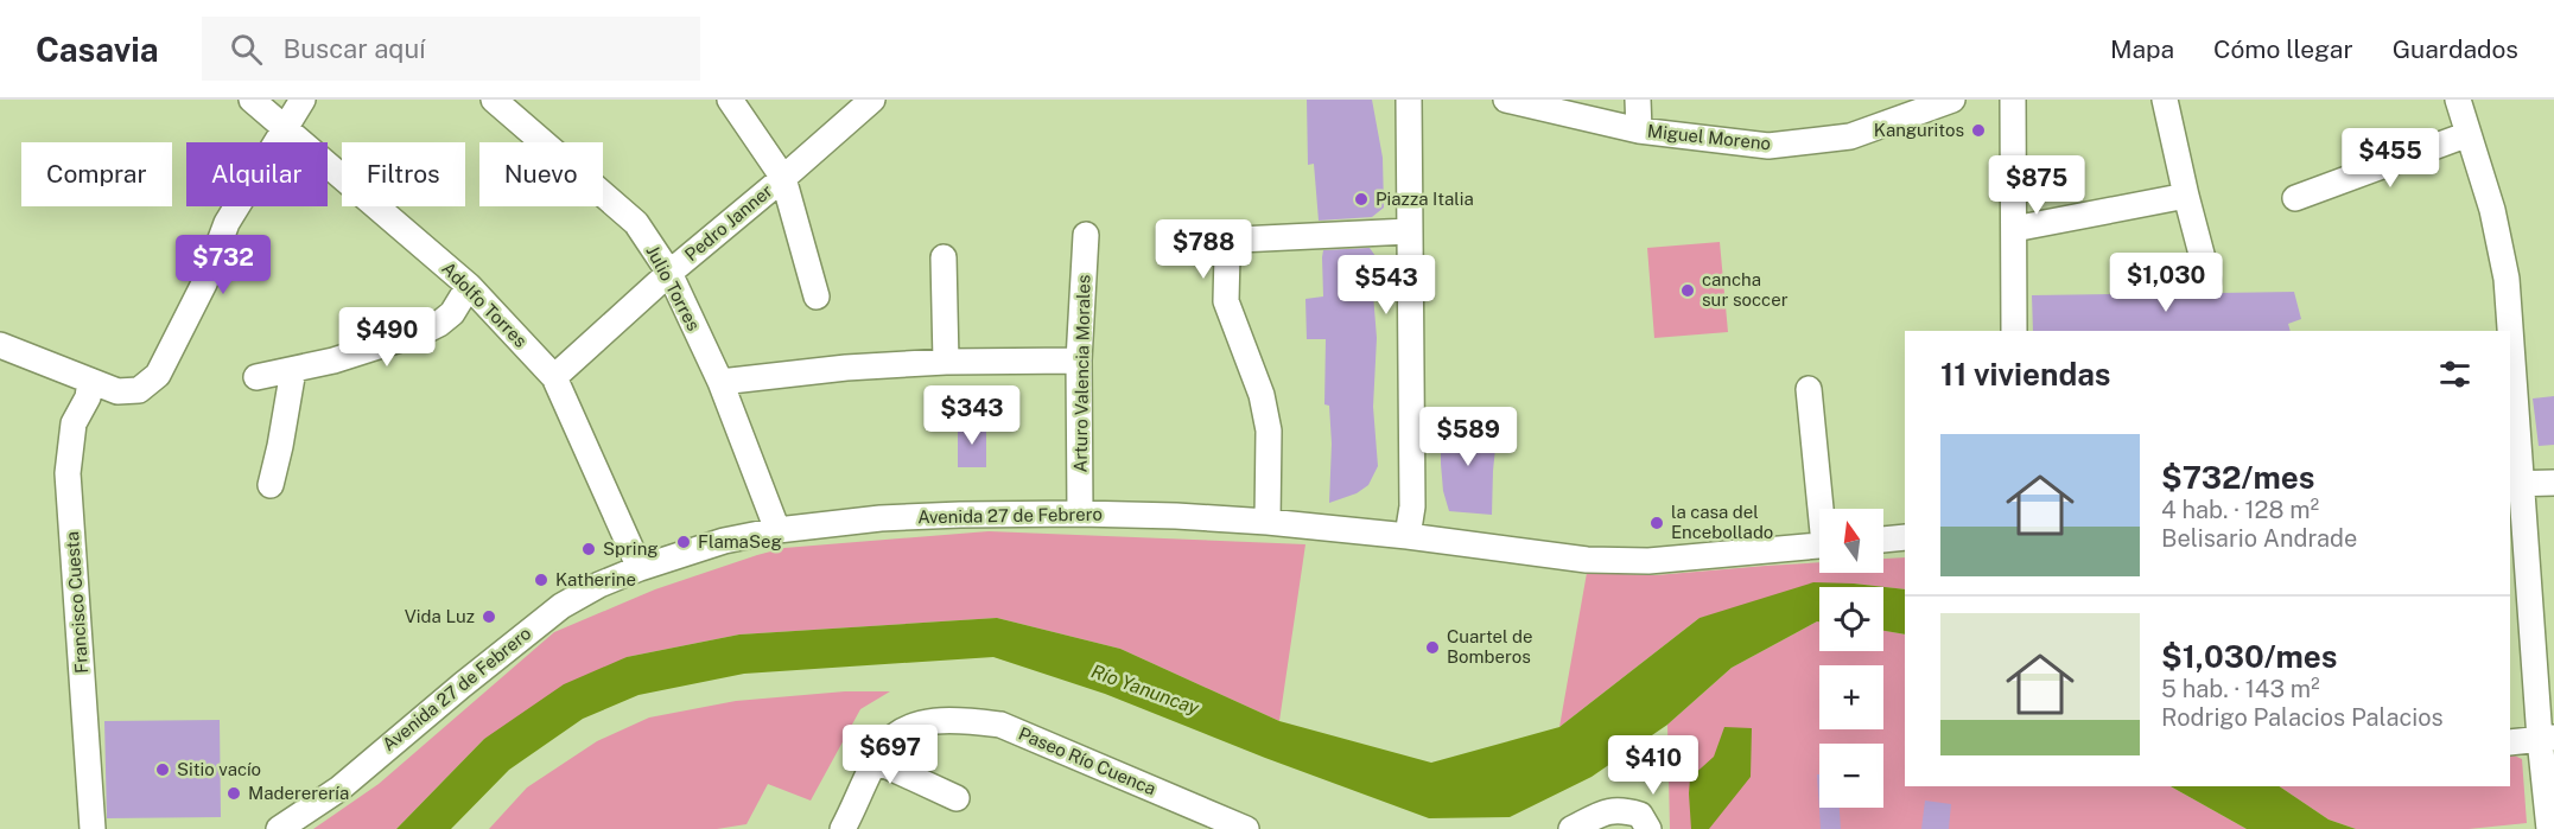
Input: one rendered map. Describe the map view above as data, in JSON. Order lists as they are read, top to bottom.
{
  "streets": {
    "street": [
      "Miguel Moreno",
      "Pedro Janner",
      "Julio Torres",
      "Adolfo Torres",
      "Arturo Valencia Morales",
      "Avenida 27 de Febrero",
      "Francisco Cuesta",
      "Paseo Río Cuenca"
    ]
  },
  "crossings": [
    ["Pedro Janner", "Julio Torres"],
    ["Pedro Janner", "Adolfo Torres"],
    ["Julio Torres", "Avenida 27 de Febrero"],
    ["Adolfo Torres", "Avenida 27 de Febrero"],
    ["Arturo Valencia Morales", "Avenida 27 de Febrero"]
  ],
  "water": ["Río Yanuncay"],
  "places": [
    "Kanguritos",
    "Piazza Italia",
    "cancha sur soccer",
    "la casa del Encebollado",
    "FlamaSeg",
    "Spring",
    "Katherine",
    "Vida Luz",
    "Cuartel de Bomberos",
    "Sitio vacío",
    "Madererería"
  ],
  "north": "top",
  "page": {
    "header": "Casavia",
    "search": "Buscar aquí",
    "nav": ["Mapa", "Cómo llegar", "Guardados"],
    "price": [
      "$455",
      "$875",
      "$788",
      "$732",
      "$1,030",
      "$543",
      "$490",
      "$343",
      "$589",
      "$697",
      "$410"
    ],
    "chip": [
      "Comprar",
      "Alquilar",
      "Filtros",
      "Nuevo"
    ],
    "heading": "11 viviendas",
    "list": [
      {
        "name": "$732/mes",
        "note": "4 hab. · 128 m² · Belisario Andrade"
      },
      {
        "name": "$1,030/mes",
        "note": "5 hab. · 143 m² · Rodrigo Palacios Palacios"
      }
    ],
    "map_buttons": ["+", "−"]
  }
}
